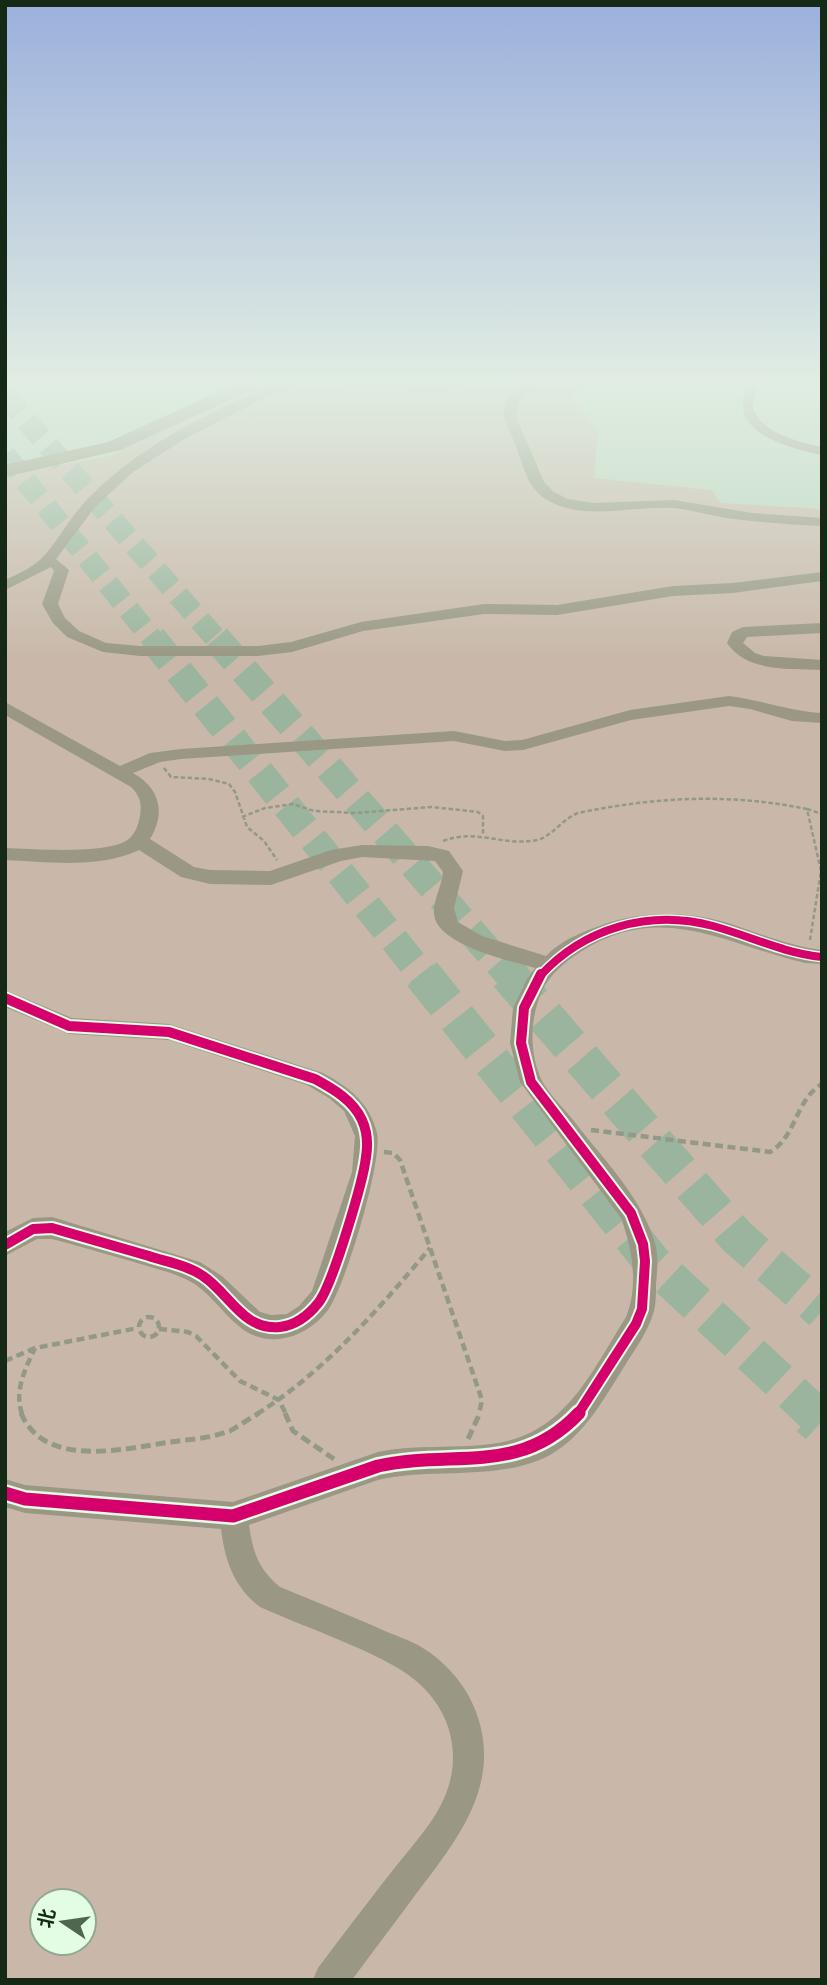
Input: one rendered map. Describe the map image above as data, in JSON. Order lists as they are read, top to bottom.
{
  "north": "left"
}
